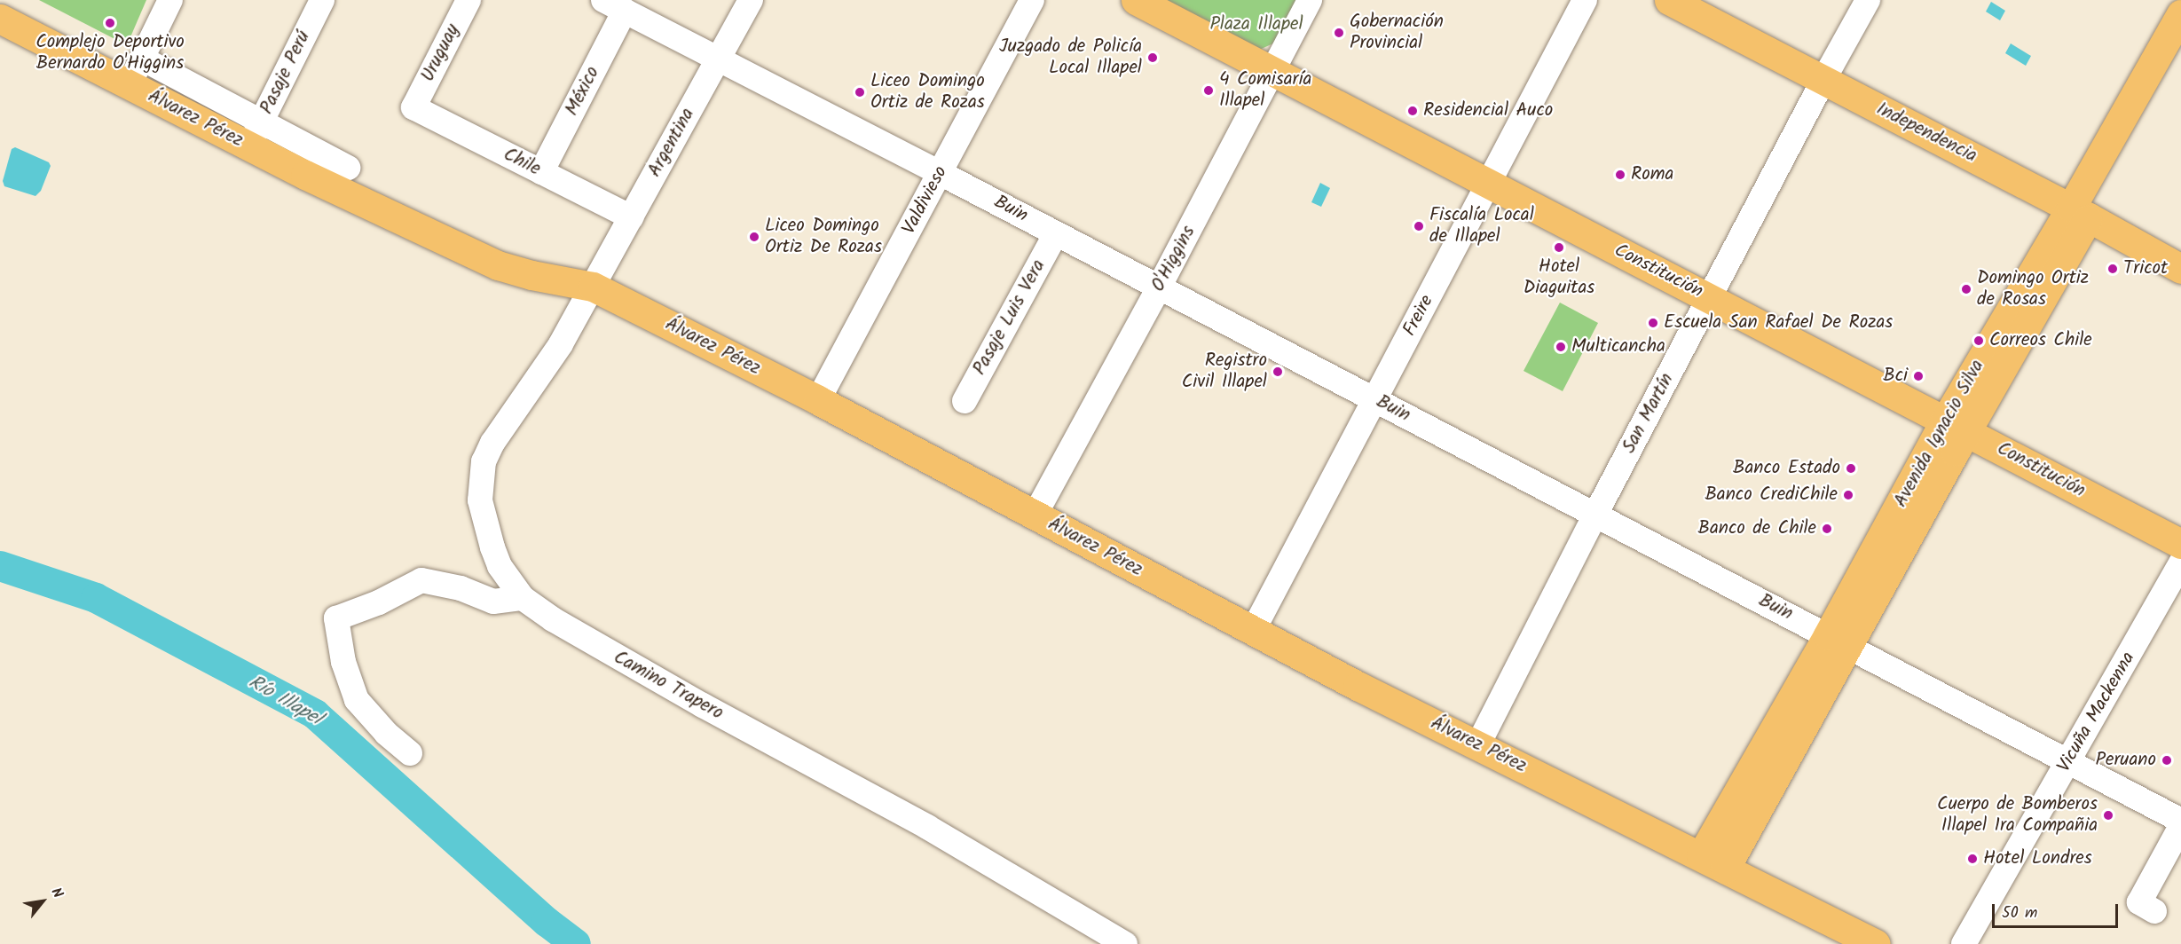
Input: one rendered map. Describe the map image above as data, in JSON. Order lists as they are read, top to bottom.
{
  "streets": {
    "main road": [
      "Álvarez Pérez",
      "Independencia",
      "Constitución",
      "Avenida Ignacio Silva"
    ],
    "street": [
      "Uruguay",
      "Pasaje Perú",
      "México",
      "Argentina",
      "Chile",
      "Valdivieso",
      "Buin",
      "O'Higgins",
      "Freire",
      "Pasaje Luis Vera",
      "San Martín",
      "Camino Trapero",
      "Vicuña Mackenna"
    ]
  },
  "crossings": [
    ["Uruguay", "Chile"],
    ["Pasaje Perú", "Álvarez Pérez"],
    ["México", "Chile"],
    ["México", "Buin"],
    ["Álvarez Pérez", "Argentina"],
    ["Álvarez Pérez", "Valdivieso"],
    ["Álvarez Pérez", "O'Higgins"],
    ["Álvarez Pérez", "Freire"],
    ["Álvarez Pérez", "San Martín"],
    ["Álvarez Pérez", "Avenida Ignacio Silva"],
    ["Álvarez Pérez", "Camino Trapero"],
    ["Independencia", "San Martín"],
    ["Independencia", "Avenida Ignacio Silva"],
    ["Argentina", "Chile"],
    ["Argentina", "Buin"],
    ["Argentina", "Camino Trapero"],
    ["Valdivieso", "Buin"],
    ["Buin", "O'Higgins"],
    ["Buin", "Freire"],
    ["Buin", "Pasaje Luis Vera"],
    ["Buin", "San Martín"],
    ["Buin", "Avenida Ignacio Silva"],
    ["Buin", "Vicuña Mackenna"],
    ["O'Higgins", "Constitución"],
    ["Constitución", "Freire"],
    ["Constitución", "San Martín"],
    ["Constitución", "Avenida Ignacio Silva"]
  ],
  "water": ["Río Illapel"],
  "parks": ["Plaza Illapel"],
  "places": [
    "Complejo Deportivo Bernardo O'Higgins",
    "Gobernación Provincial",
    "Juzgado de Policía Local Illapel",
    "4 Comisaría Illapel",
    "Liceo Domingo Ortiz de Rozas",
    "Residencial Auco",
    "Roma",
    "Fiscalía Local de Illapel",
    "Liceo Domingo Ortiz De Rozas",
    "Hotel Diaguitas",
    "Tricot",
    "Domingo Ortiz de Rosas",
    "Escuela San Rafael De Rozas",
    "Correos Chile",
    "Multicancha",
    "Registro Civil Illapel",
    "Bci",
    "Banco Estado",
    "Banco CrediChile",
    "Banco de Chile",
    "Peruano",
    "Cuerpo de Bomberos Illapel 1ra Compañia",
    "Hotel Londres"
  ],
  "scale_bar": "50 m",
  "north": "top right"
}
